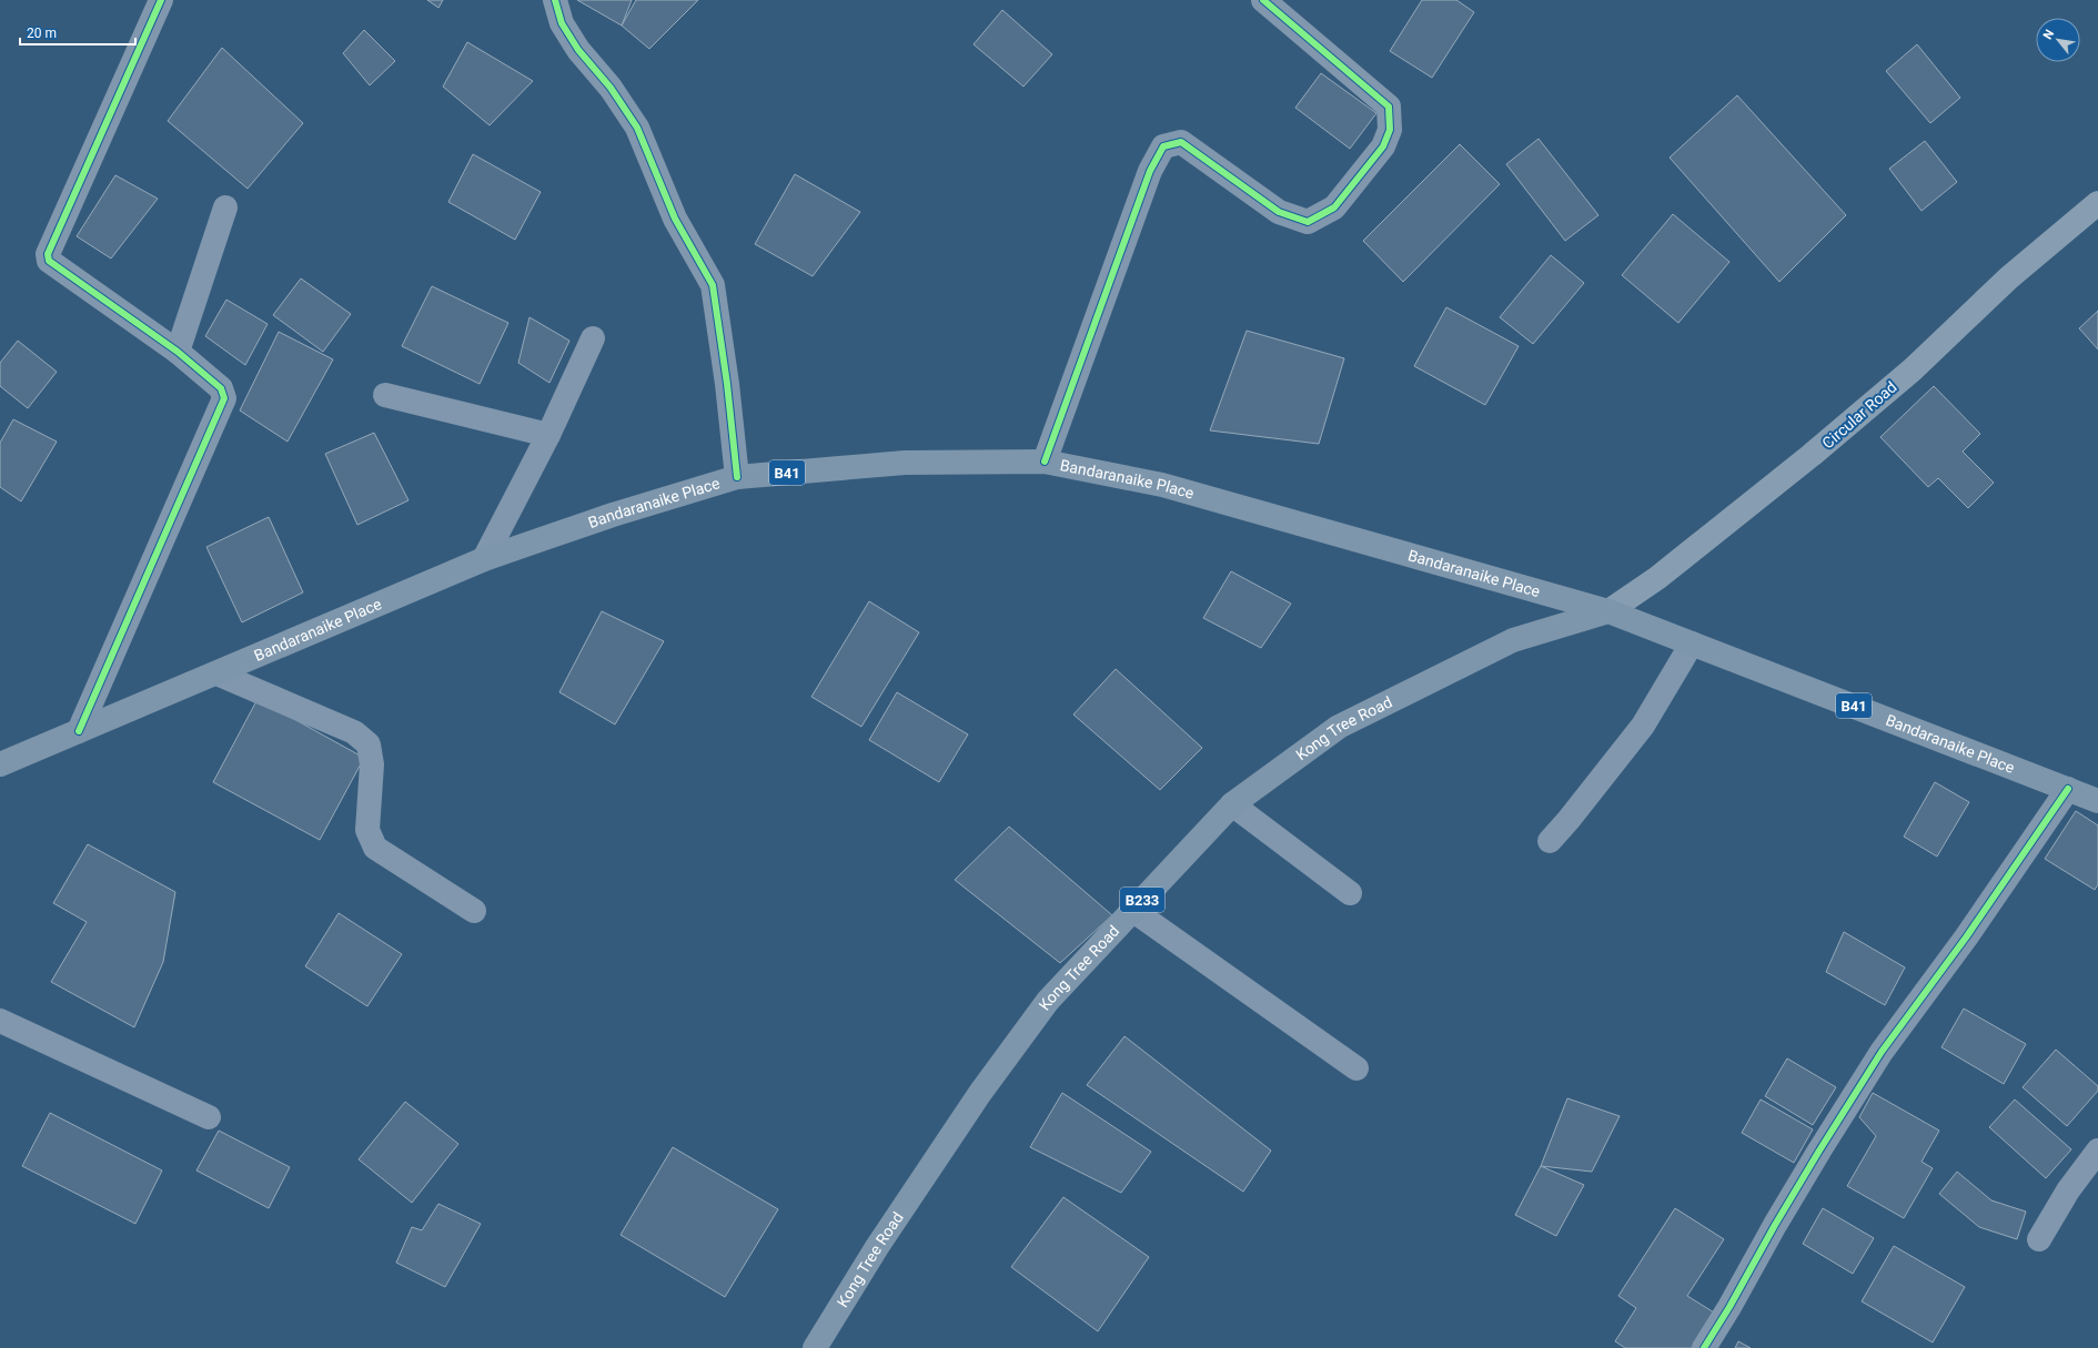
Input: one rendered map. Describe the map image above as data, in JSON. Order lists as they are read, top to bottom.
{
  "streets": {
    "main road": [
      "Circular Road",
      "B41",
      "Bandaranaike Place",
      "Kong Tree Road",
      "B233"
    ]
  },
  "crossings": [
    ["Circular Road", "Bandaranaike Place"],
    ["Circular Road", "Kong Tree Road"],
    ["Bandaranaike Place", "Kong Tree Road"]
  ],
  "scale_bar": "20 m",
  "north": "top left"
}
